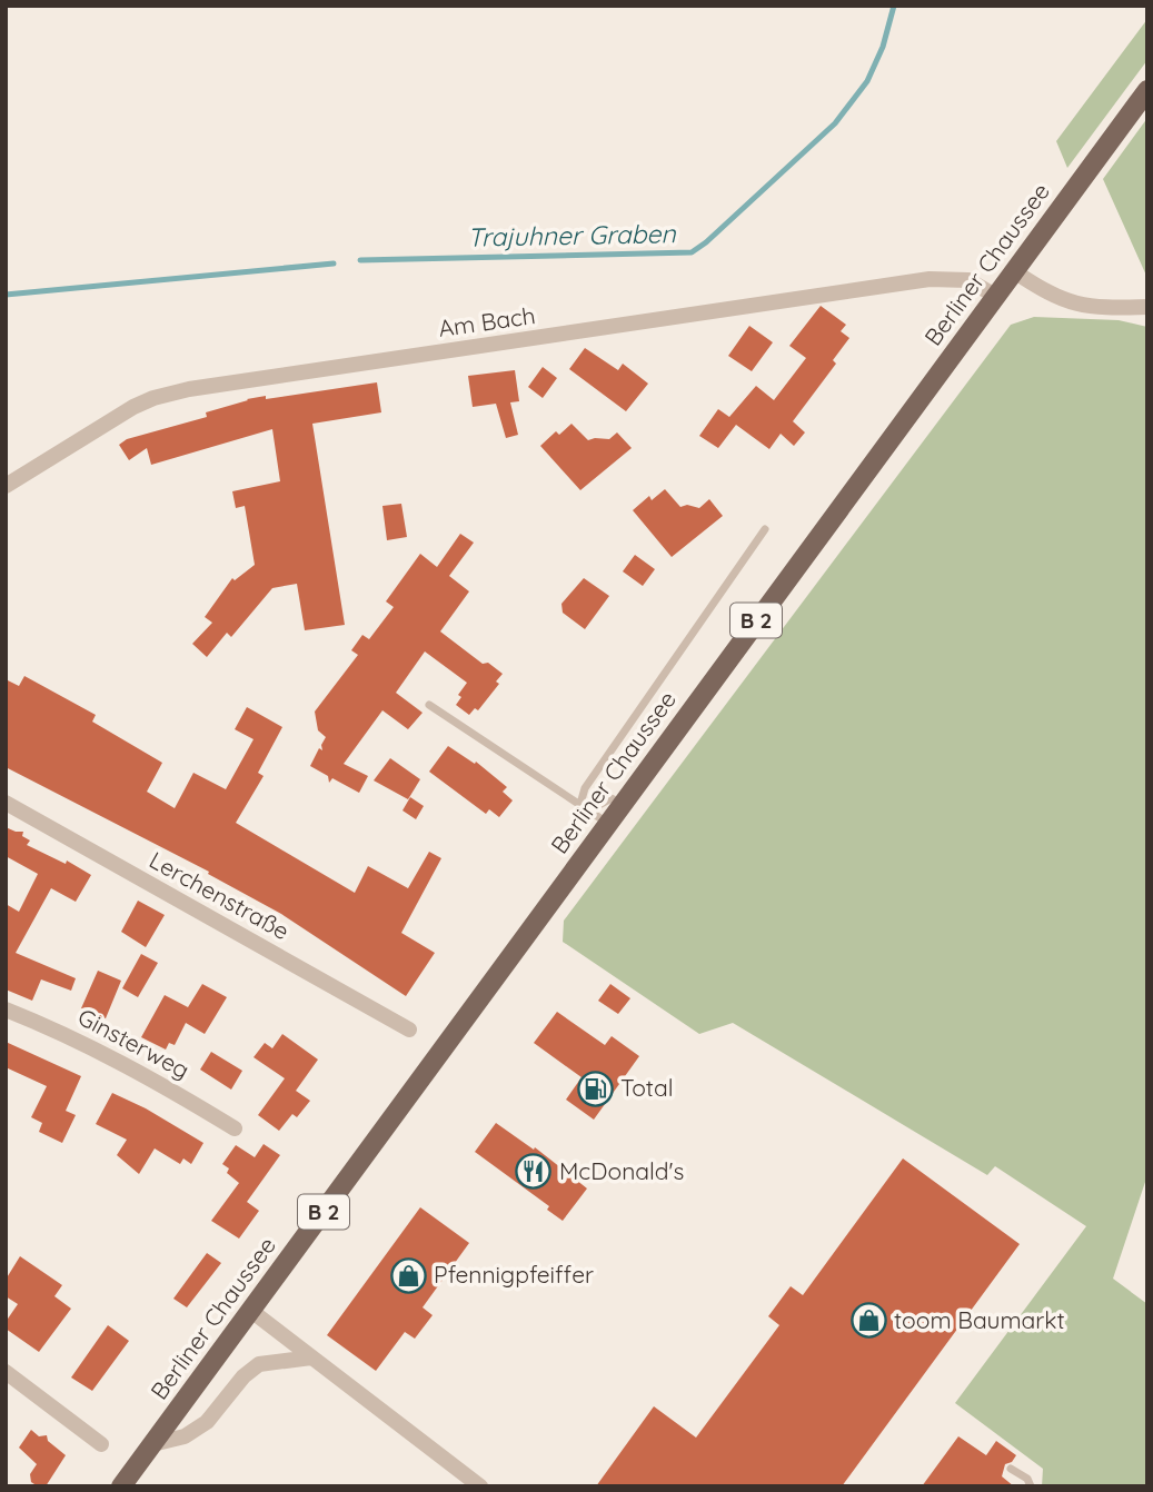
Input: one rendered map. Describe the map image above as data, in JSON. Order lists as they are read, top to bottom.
{
  "streets": {
    "main road": ["Berliner Chaussee", "B 2"],
    "street": ["Am Bach", "Lerchenstraße", "Ginsterweg"]
  },
  "crossings": [
    ["Berliner Chaussee", "Am Bach"]
  ],
  "water": ["Trajuhner Graben"],
  "places": {
    "fuel station": ["Total"],
    "restaurant": ["McDonald's"],
    "shop": ["Pfennigpfeiffer", "toom Baumarkt"]
  }
}
